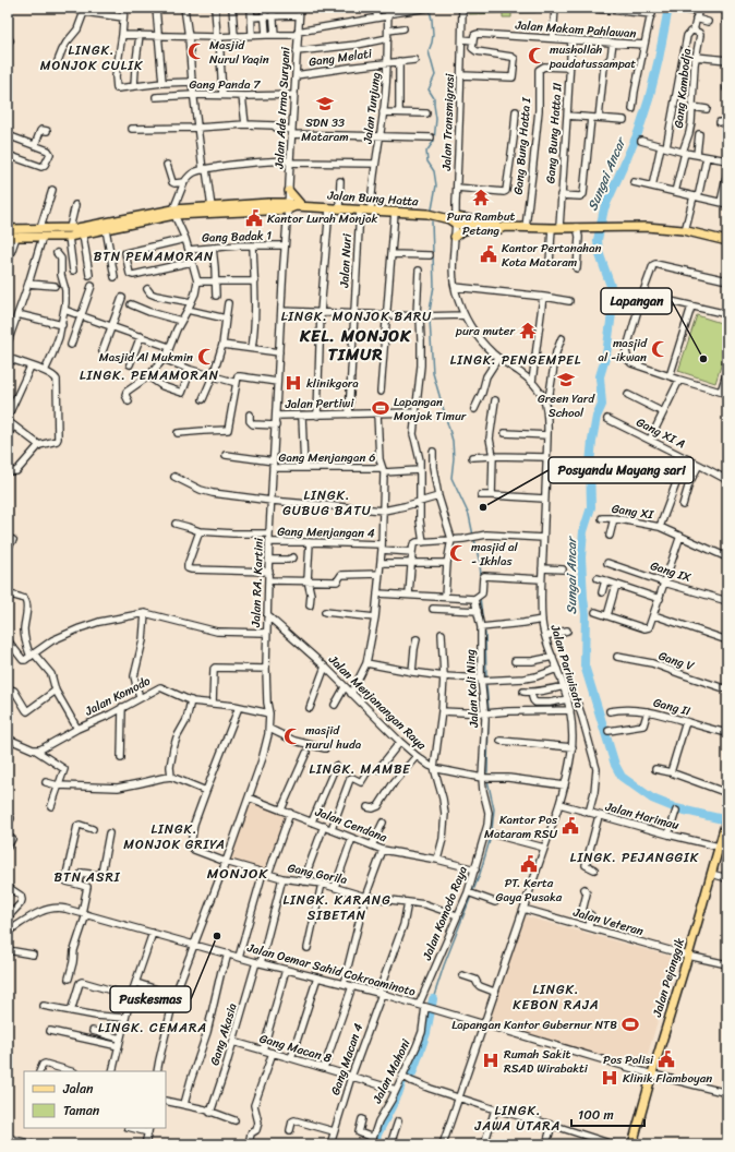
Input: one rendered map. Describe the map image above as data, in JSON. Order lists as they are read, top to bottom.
{
  "streets": {
    "main road": ["Jalan Bung Hatta", "Jalan Pejanggik"],
    "street": [
      "Jalan Makam Pahlawan",
      "Gang Melati",
      "Gang Panda 7",
      "Gang Kambodja",
      "Jalan Ade Irma Suryani",
      "Jalan Tunjung",
      "Jalan Transmigrasi",
      "Gang Bung Hatta II",
      "Gang Bung Hatta I",
      "Gang Badak 1",
      "Jalan Nuri",
      "Jalan Pertiwi",
      "Gang XI A",
      "Gang Menjangan 6",
      "Gang XI",
      "Gang Menjangan 4",
      "Gang IX",
      "Jalan RA. Kartini",
      "Gang V",
      "Jalan Pariwisata",
      "Jalan Kali Ning",
      "Jalan Komodo",
      "Jalan Menjanangan Raya",
      "Gang II",
      "Jalan Harimau",
      "Jalan Cendana",
      "Gang Gorila",
      "Jalan Komodo Raya",
      "Jalan Veteran",
      "Jalan Oemar Sahid Cokroaminoto",
      "Gang Akasia",
      "Gang Macan 8",
      "Gang Macan 4",
      "Jalan Mahoni"
    ]
  },
  "crossings": [
    ["Jalan Makam Pahlawan", "Jalan Transmigrasi"],
    ["Jalan Makam Pahlawan", "Gang Bung Hatta II"],
    ["Gang Melati", "Jalan Ade Irma Suryani"],
    ["Gang Melati", "Jalan Tunjung"],
    ["Gang Panda 7", "Jalan Ade Irma Suryani"],
    ["Jalan Ade Irma Suryani", "Jalan Bung Hatta"],
    ["Jalan Ade Irma Suryani", "Jalan RA. Kartini"],
    ["Jalan Tunjung", "Jalan Bung Hatta"],
    ["Jalan Transmigrasi", "Jalan Bung Hatta"],
    ["Jalan Transmigrasi", "Jalan Pariwisata"],
    ["Gang Bung Hatta II", "Gang Bung Hatta I"],
    ["Jalan Bung Hatta", "Jalan Nuri"],
    ["Jalan Bung Hatta", "Jalan RA. Kartini"],
    ["Gang Badak 1", "Jalan RA. Kartini"],
    ["Jalan Nuri", "Jalan Pertiwi"],
    ["Jalan Pertiwi", "Jalan RA. Kartini"],
    ["Gang Menjangan 6", "Jalan RA. Kartini"],
    ["Gang Menjangan 4", "Jalan RA. Kartini"],
    ["Jalan RA. Kartini", "Jalan Komodo"],
    ["Jalan RA. Kartini", "Jalan Menjanangan Raya"],
    ["Jalan RA. Kartini", "Jalan Cendana"],
    ["Jalan RA. Kartini", "Gang Gorila"],
    ["Jalan RA. Kartini", "Jalan Oemar Sahid Cokroaminoto"],
    ["Jalan Pariwisata", "Jalan Menjanangan Raya"],
    ["Jalan Pariwisata", "Jalan Harimau"],
    ["Jalan Pariwisata", "Jalan Veteran"],
    ["Jalan Pariwisata", "Jalan Oemar Sahid Cokroaminoto"],
    ["Jalan Kali Ning", "Jalan Menjanangan Raya"],
    ["Jalan Kali Ning", "Jalan Komodo Raya"],
    ["Jalan Menjanangan Raya", "Jalan Komodo Raya"],
    ["Jalan Harimau", "Jalan Pejanggik"],
    ["Jalan Cendana", "Jalan Komodo Raya"],
    ["Gang Gorila", "Jalan Komodo Raya"],
    ["Gang Gorila", "Gang Akasia"],
    ["Gang Gorila", "Gang Macan 4"],
    ["Jalan Komodo Raya", "Jalan Oemar Sahid Cokroaminoto"],
    ["Jalan Veteran", "Jalan Pejanggik"],
    ["Jalan Oemar Sahid Cokroaminoto", "Jalan Pejanggik"],
    ["Jalan Oemar Sahid Cokroaminoto", "Gang Akasia"],
    ["Jalan Oemar Sahid Cokroaminoto", "Gang Macan 4"],
    ["Jalan Oemar Sahid Cokroaminoto", "Jalan Mahoni"],
    ["Gang Akasia", "Gang Macan 8"],
    ["Gang Macan 8", "Gang Macan 4"],
    ["Gang Macan 8", "Jalan Mahoni"]
  ],
  "districts": [
    "LINGK. MONJOK CULIK",
    "BTN PEMAMORAN",
    "LINGK. MONJOK BARU",
    "KEL. MONJOK TIMUR",
    "LINGK. PENGEMPEL",
    "LINGK. PEMAMORAN",
    "LINGK. GUBUG BATU",
    "LINGK. MAMBE",
    "LINGK. MONJOK GRIYA",
    "LINGK. PEJANGGIK",
    "MONJOK",
    "BTN ASRI",
    "LINGK. KARANG SIBETAN",
    "LINGK. KEBON RAJA",
    "LINGK. CEMARA",
    "LINGK. JAWA UTARA"
  ],
  "water": ["Sungai Ancar"],
  "places": {
    "mosque": [
      "Masjid Nurul Yaqin",
      "mushollah paudatussampat",
      "masjid al -ikwan",
      "Masjid Al Mukmin",
      "masjid al - Ikhlas",
      "masjid nurul huda"
    ],
    "school or university": ["SDN 33 Mataram", "Green Yard School"],
    "temple": ["Pura Rambut Petang", "pura muter"],
    "public building": [
      "Kantor Lurah Monjok",
      "Kantor Pertanahan Kota Mataram",
      "Kantor Pos Mataram RSU",
      "PT. Kerta Gaya Pusaka",
      "Pos Polisi"
    ],
    "other": ["Lapangan", "Posyandu Mayang sari", "Puskesmas"],
    "hospital": ["klinikgora", "Rumah Sakit RSAD Wirabakti", "Klinik Flamboyan"],
    "sports": ["Lapangan Monjok Timur", "Lapangan Kantor Gubernur NTB"]
  },
  "legend": ["Jalan", "Taman"],
  "scale_bar": "100 m"
}
